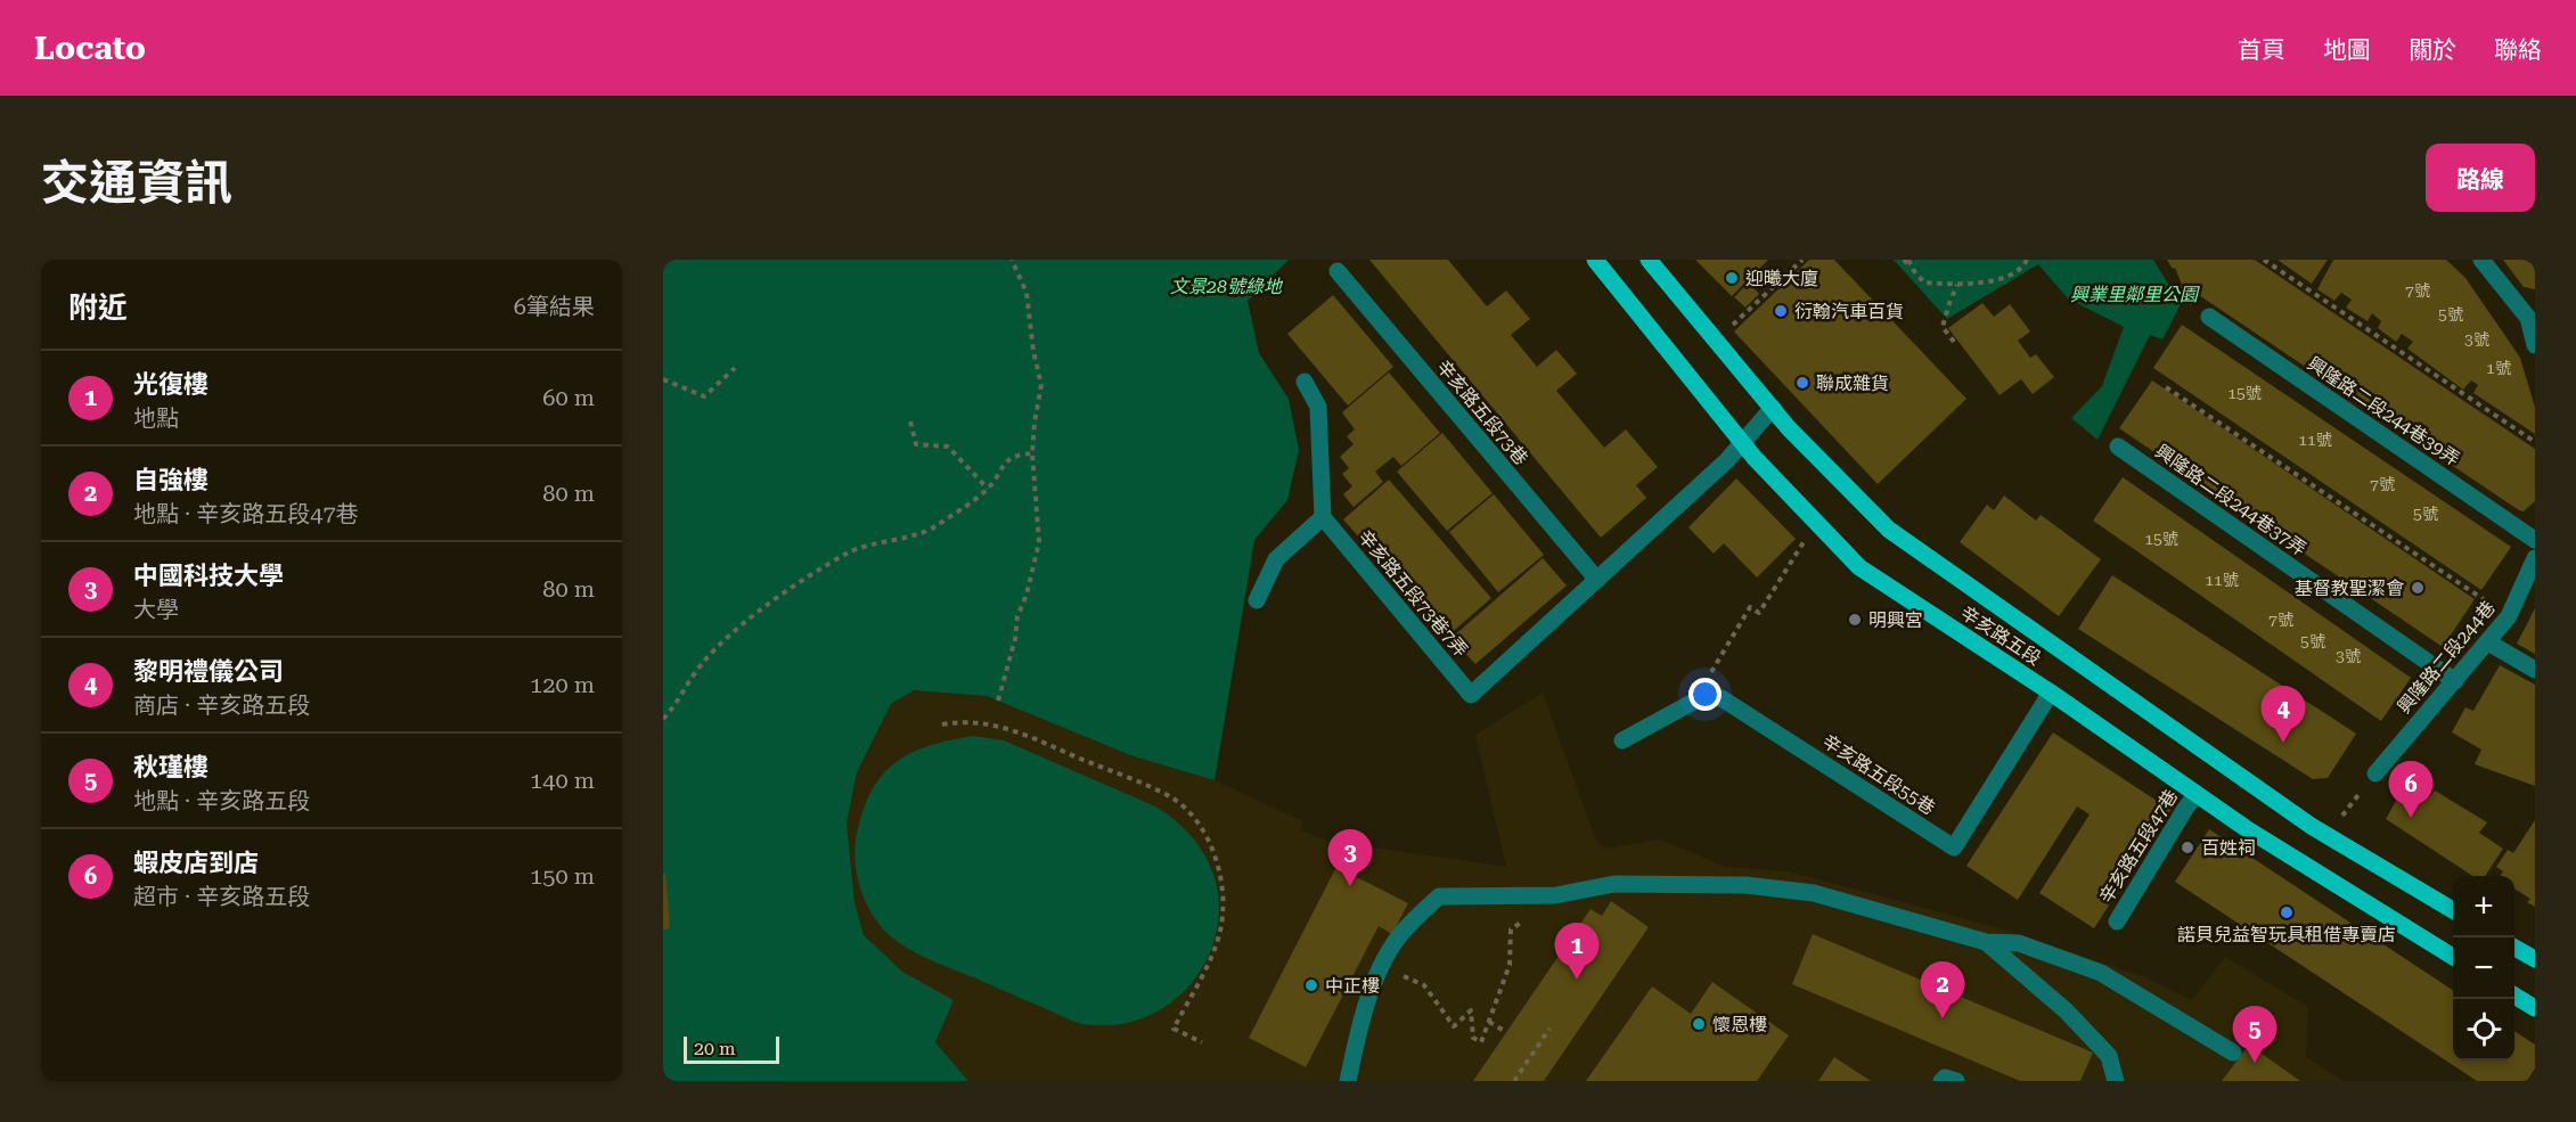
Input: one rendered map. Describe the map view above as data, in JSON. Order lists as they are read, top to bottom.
{
  "streets": {
    "main road": ["辛亥路五段"],
    "street": [
      "興隆路二段244巷39弄",
      "辛亥路五段73巷",
      "興隆路二段244巷37弄",
      "辛亥路五段73巷7弄",
      "興隆路二段244巷",
      "辛亥路五段55巷",
      "辛亥路五段47巷"
    ]
  },
  "crossings": [
    ["辛亥路五段73巷", "辛亥路五段73巷7弄"],
    ["興隆路二段244巷37弄", "興隆路二段244巷"],
    ["辛亥路五段", "辛亥路五段55巷"],
    ["辛亥路五段", "辛亥路五段47巷"]
  ],
  "parks": ["文景28號綠地", "興業里鄰里公園"],
  "places": [
    "迎曦大廈",
    "衍翰汽車百貨",
    "聯成雜貨",
    "基督教聖潔會",
    "明興宮",
    "百姓祠",
    "諾貝兒益智玩具租借專賣店",
    "中正樓",
    "懷恩樓"
  ],
  "house_numbers": [
    "7號",
    "5號",
    "3號",
    "1號",
    "15號",
    "11號",
    "7號",
    "5號",
    "15號",
    "11號",
    "7號",
    "5號",
    "3號"
  ],
  "scale_bar": "20 m",
  "page": {
    "header": "Locato",
    "nav": [
      "首頁",
      "地圖",
      "關於",
      "聯絡"
    ],
    "title": "交通資訊",
    "buttons": "路線",
    "heading": ["附近", "6筆結果"],
    "list": [
      {
        "mark": "1",
        "name": "光復樓",
        "note": "地點",
        "value": "60 m"
      },
      {
        "mark": "2",
        "name": "自強樓",
        "note": "地點 · 辛亥路五段47巷",
        "value": "80 m"
      },
      {
        "mark": "3",
        "name": "中國科技大學",
        "note": "大學",
        "value": "80 m"
      },
      {
        "mark": "4",
        "name": "黎明禮儀公司",
        "note": "商店 · 辛亥路五段",
        "value": "120 m"
      },
      {
        "mark": "5",
        "name": "秋瑾樓",
        "note": "地點 · 辛亥路五段",
        "value": "140 m"
      },
      {
        "mark": "6",
        "name": "蝦皮店到店",
        "note": "超市 · 辛亥路五段",
        "value": "150 m"
      }
    ],
    "pins": [
      "4",
      "6",
      "3",
      "1",
      "2",
      "5"
    ],
    "map_buttons": ["+", "−"],
    "scale": "20 m"
  }
}
